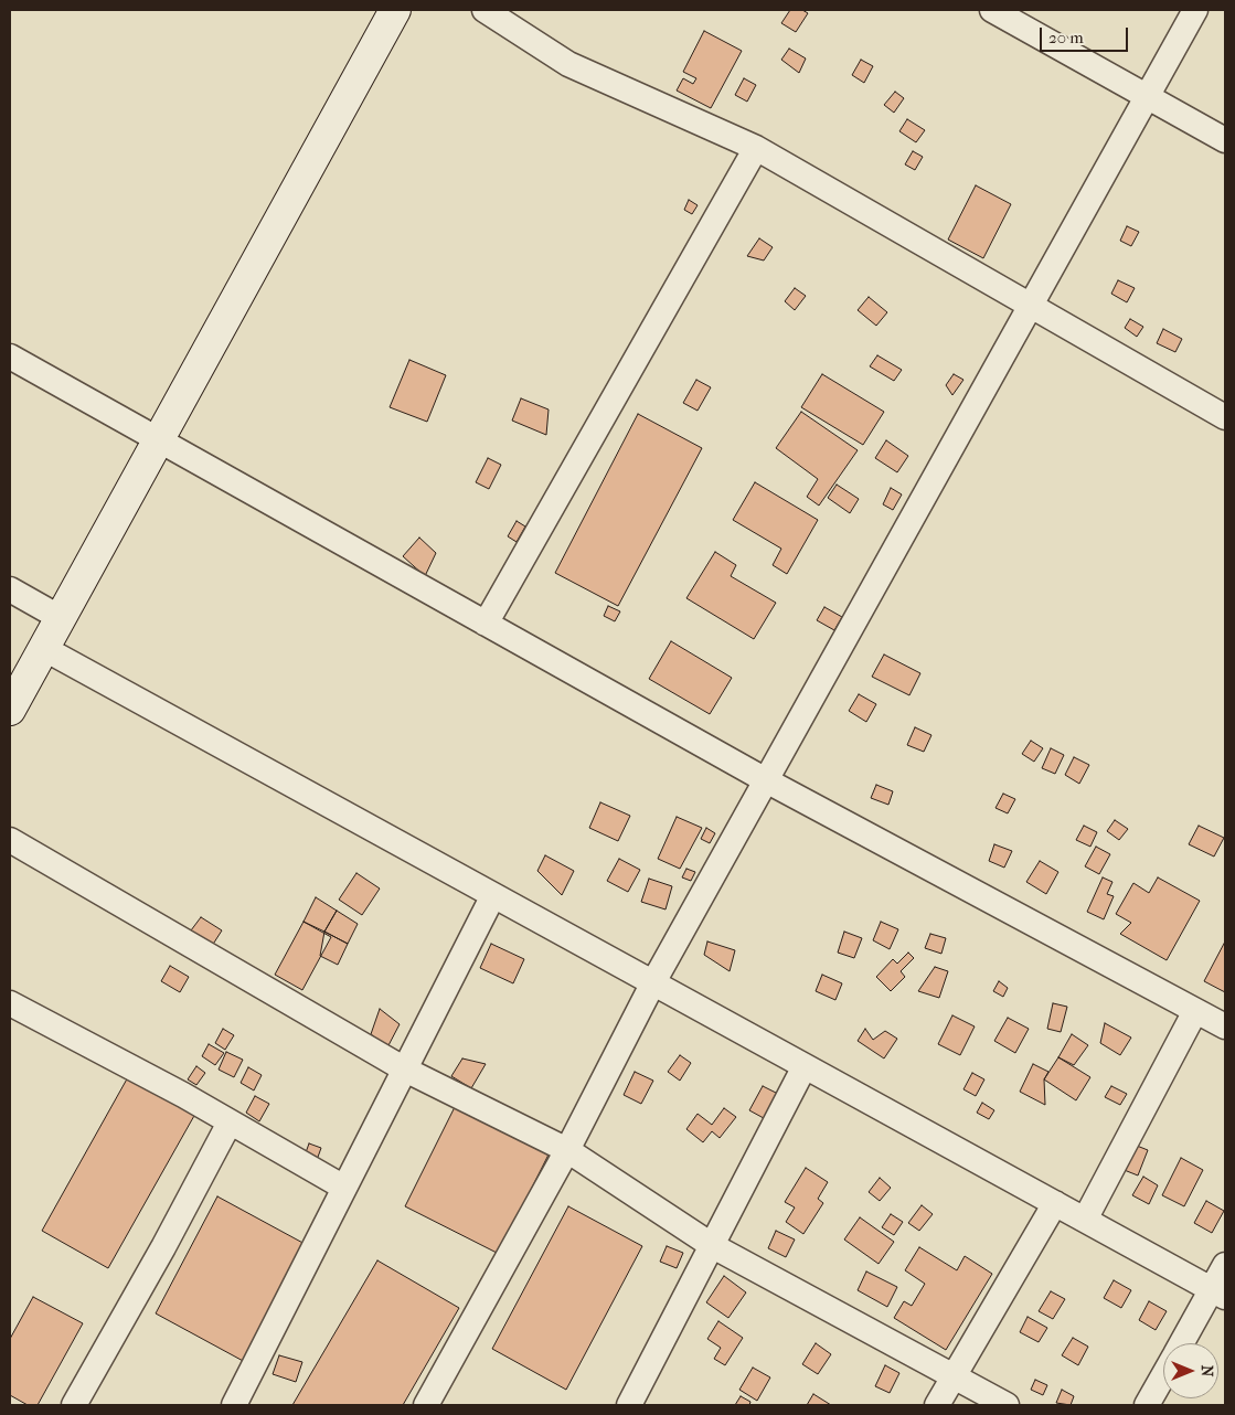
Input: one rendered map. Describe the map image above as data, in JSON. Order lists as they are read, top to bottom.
{
  "scale_bar": "20 m",
  "north": "right"
}
